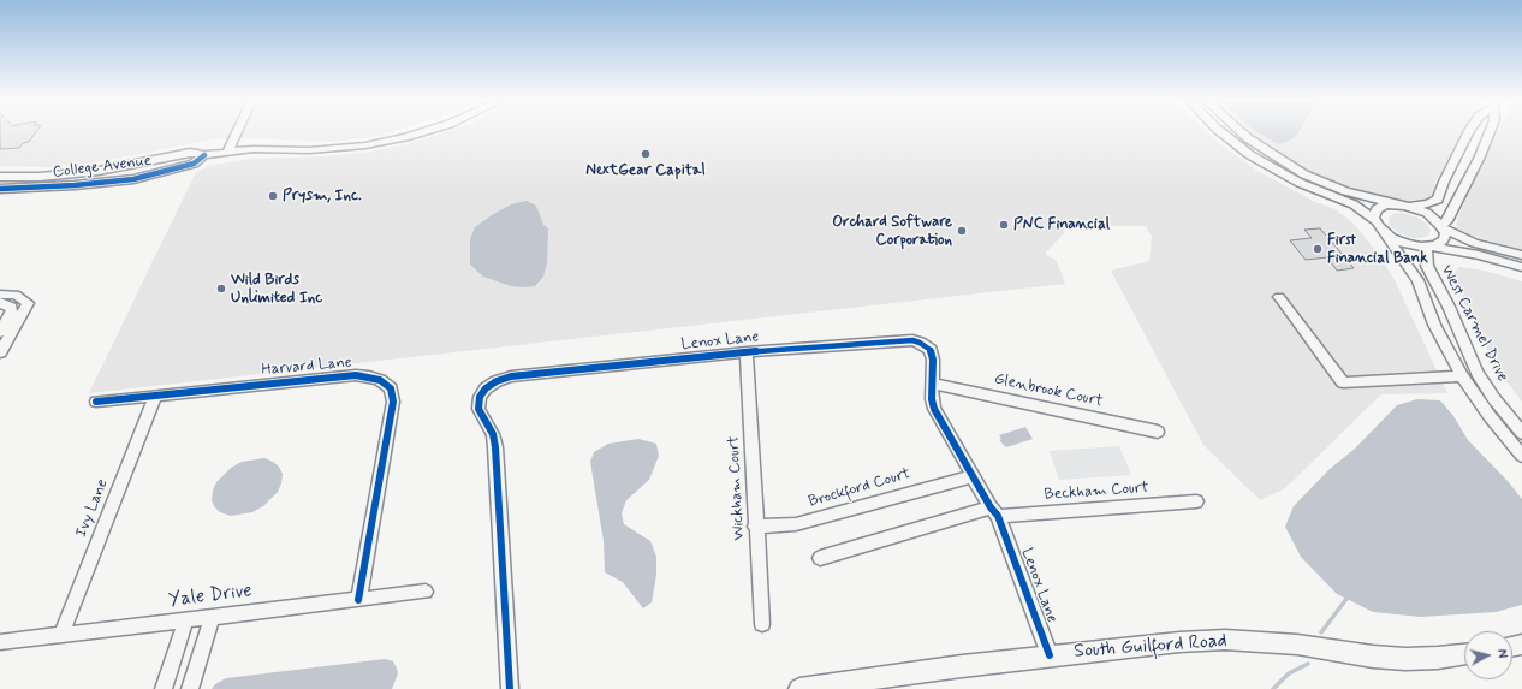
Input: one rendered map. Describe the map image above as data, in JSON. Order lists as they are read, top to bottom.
{
  "streets": {
    "main road": ["South Guilford Road"],
    "street": [
      "College Avenue",
      "West Carmel Drive",
      "Lenox Lane",
      "Harvard Lane",
      "Glenbrook Court",
      "Wickham Court",
      "Brockford Court",
      "Beckham Court",
      "Ivy Lane",
      "Yale Drive"
    ]
  },
  "crossings": [
    ["Lenox Lane", "Glenbrook Court"],
    ["Lenox Lane", "Wickham Court"],
    ["Lenox Lane", "Brockford Court"],
    ["Lenox Lane", "Beckham Court"],
    ["Lenox Lane", "South Guilford Road"],
    ["Harvard Lane", "Ivy Lane"],
    ["Harvard Lane", "Yale Drive"],
    ["Wickham Court", "Brockford Court"],
    ["Ivy Lane", "Yale Drive"]
  ],
  "places": [
    "NextGear Capital",
    "Prysm, Inc.",
    "PNC Financial",
    "Orchard Software Corporation",
    "First Financial Bank",
    "Wild Birds Unlimited Inc"
  ],
  "north": "right"
}
